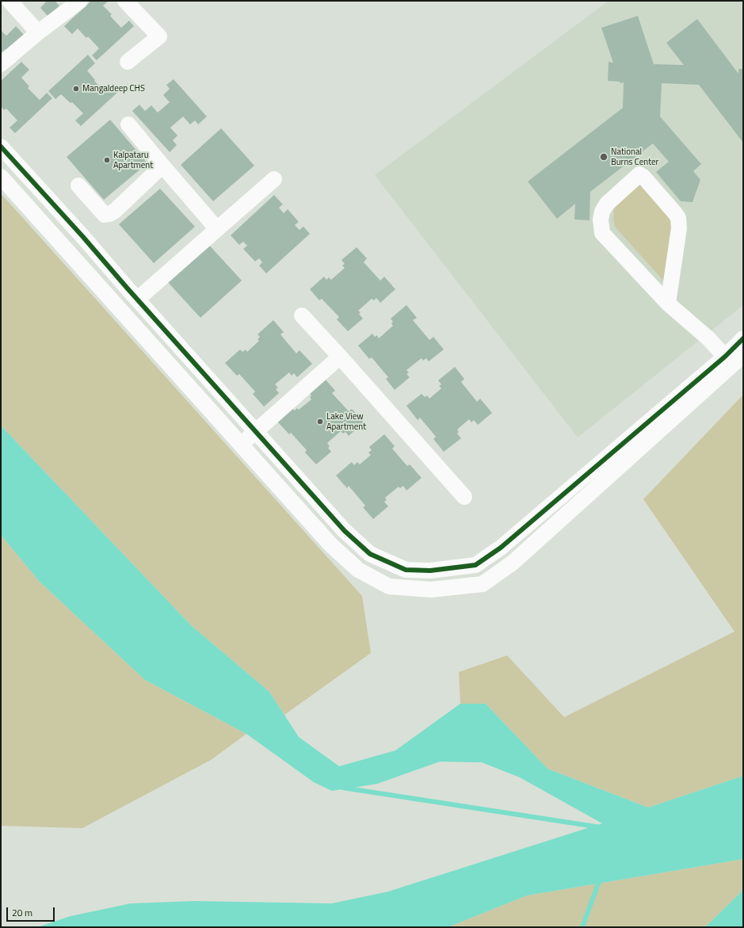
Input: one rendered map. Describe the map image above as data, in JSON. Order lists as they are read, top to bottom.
{
  "places": [
    "Mangaldeep CHS",
    "National Burns Center",
    "Kalpataru Apartment",
    "Lake View Apartment"
  ],
  "scale_bar": "20 m"
}
